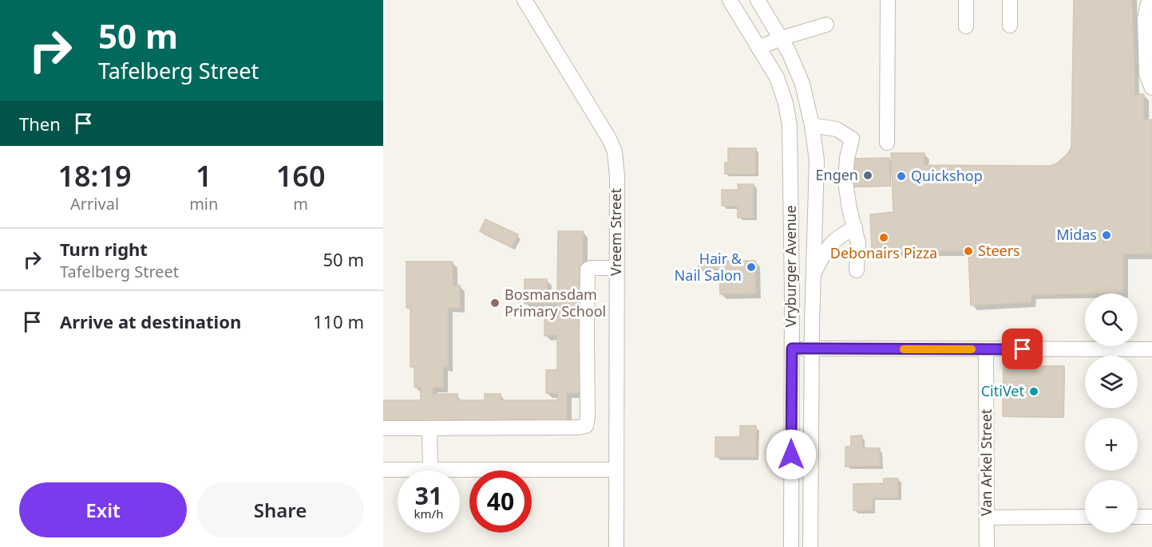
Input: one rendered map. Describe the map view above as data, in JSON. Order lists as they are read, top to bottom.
{
  "streets": {
    "street": ["Vreem Street", "Vryburger Avenue", "Van Arkel Street"]
  },
  "places": [
    "Engen",
    "Quickshop",
    "Midas",
    "Debonairs Pizza",
    "Steers",
    "Hair & Nail Salon",
    "Bosmansdam Primary School",
    "CitiVet"
  ],
  "page": {
    "turn": ["50 m", "Tafelberg Street"],
    "then": "Then",
    "eta": [
      "18:19",
      "Arrival",
      "1",
      "min",
      "160",
      "m"
    ],
    "list": [
      {
        "name": "Turn right",
        "note": "Tafelberg Street",
        "value": "50 m"
      },
      {
        "name": "Arrive at destination",
        "value": "110 m"
      }
    ],
    "map_buttons": ["+", "−"],
    "speed": "31 km/h",
    "limit": "40",
    "buttons": ["Exit", "Share"]
  }
}
